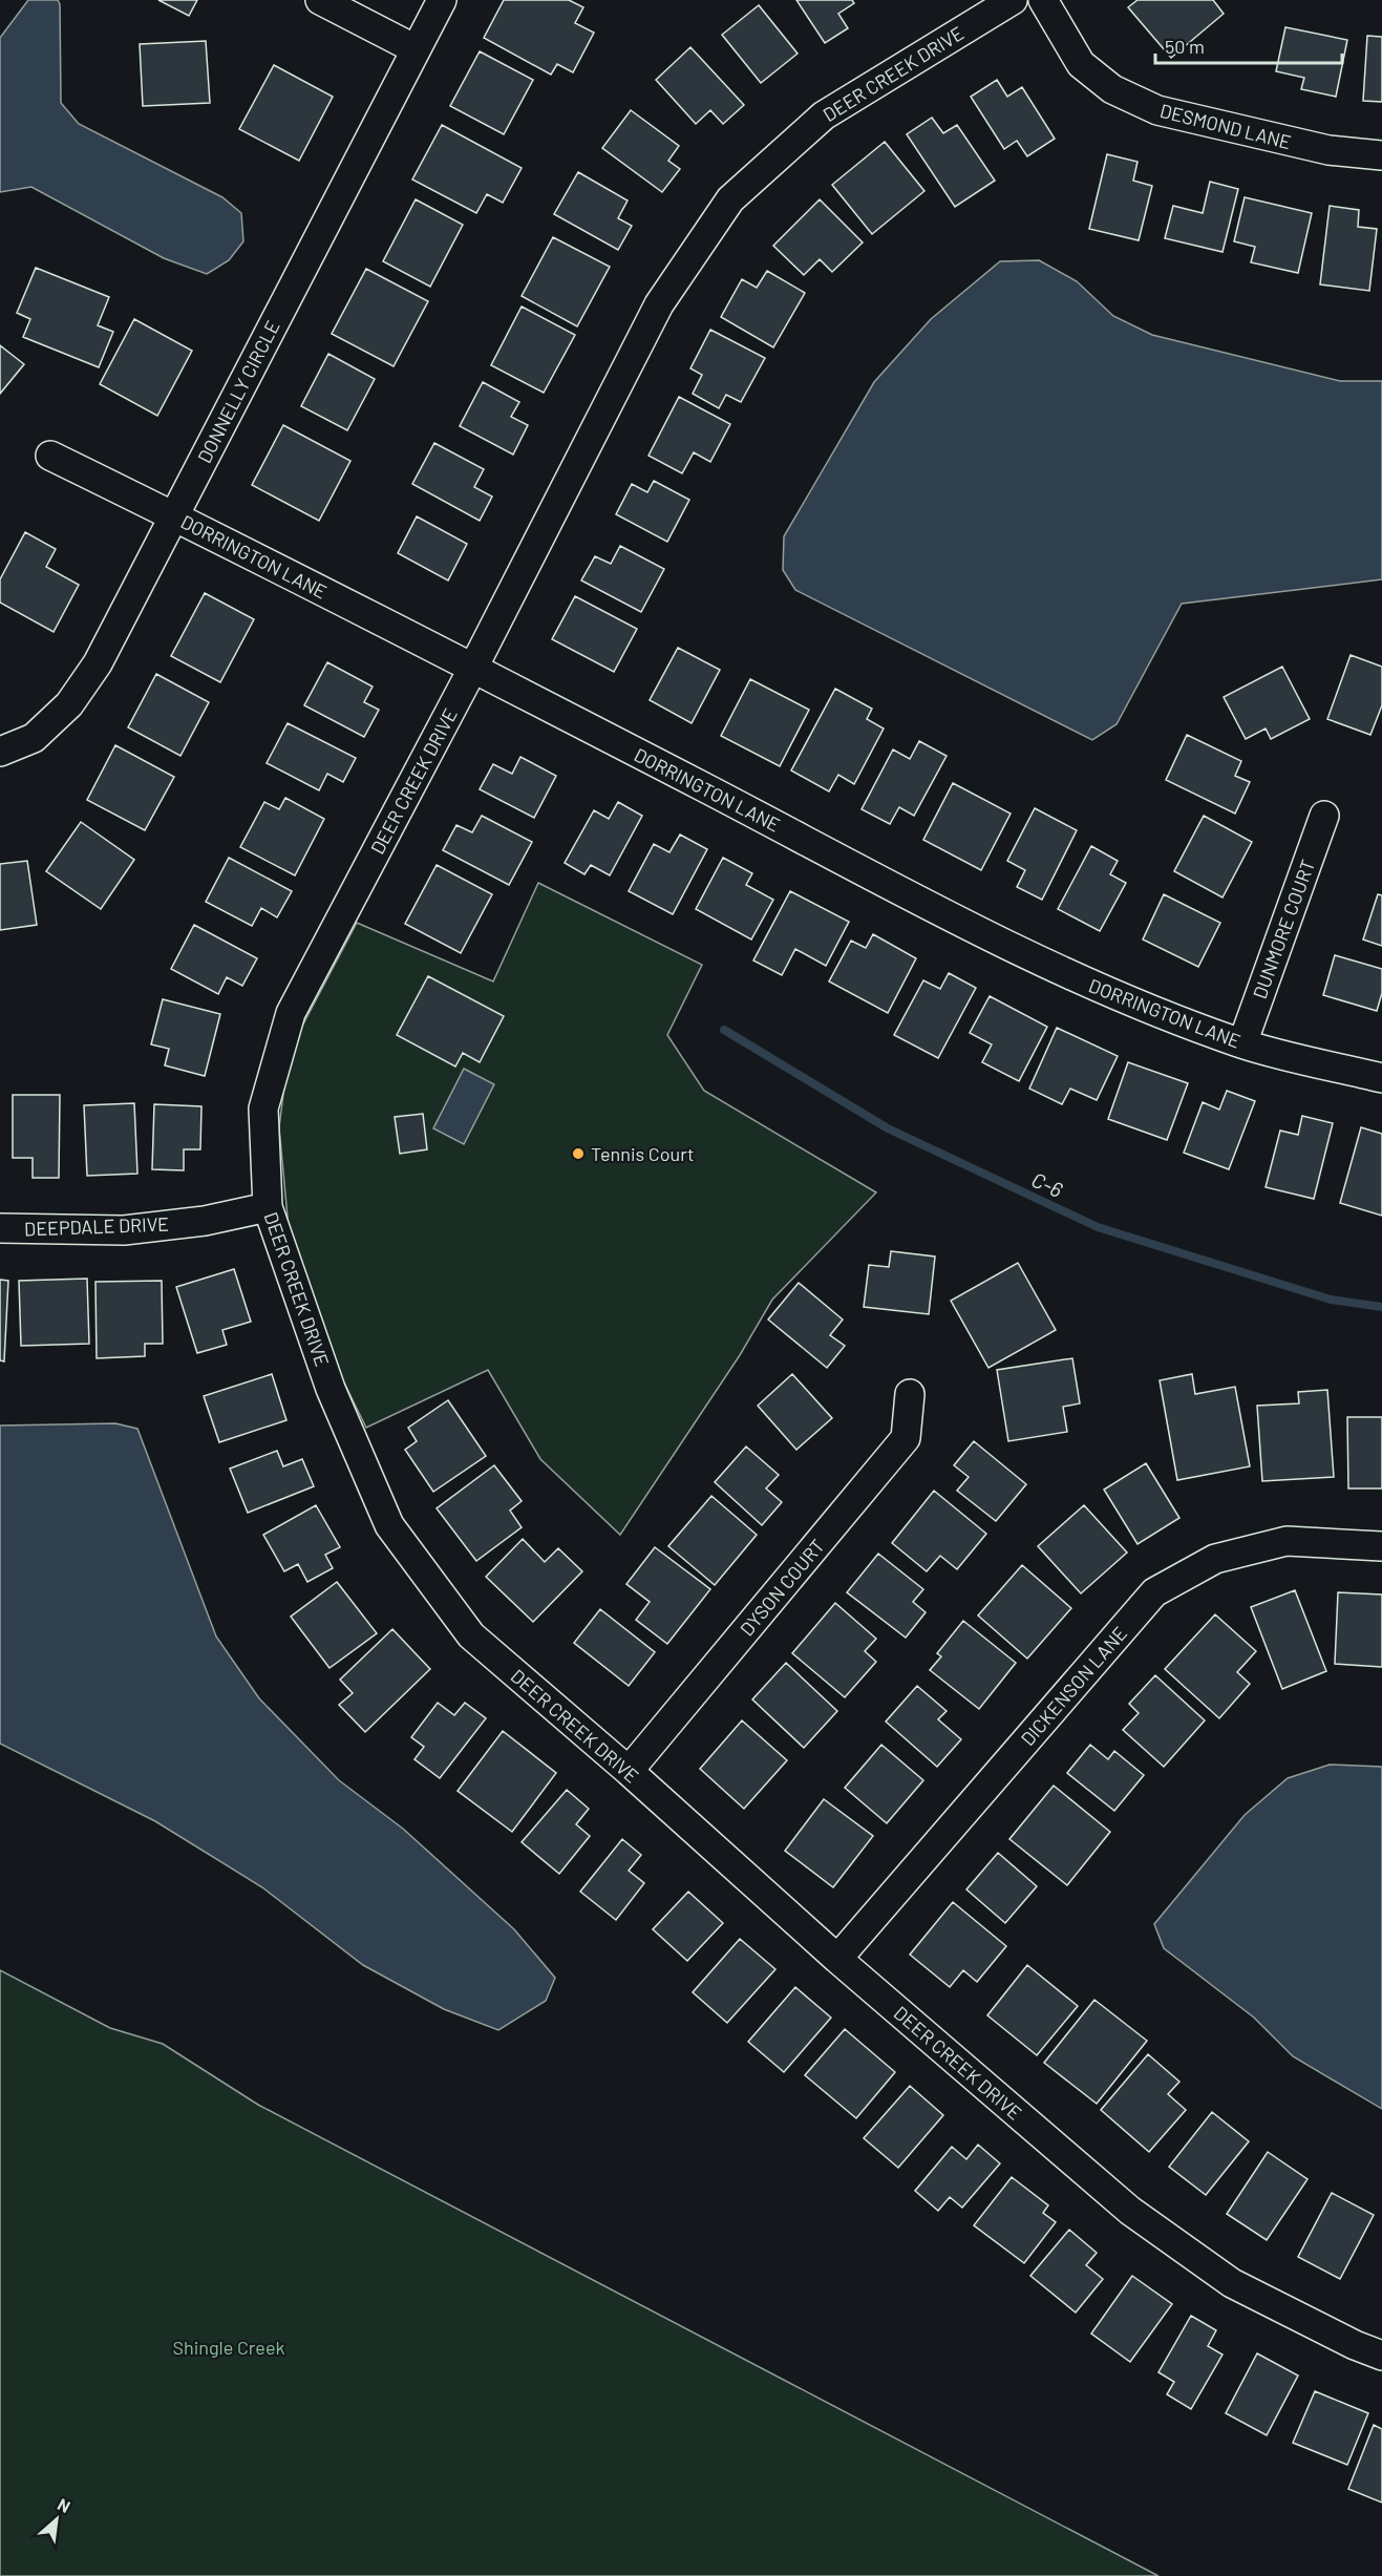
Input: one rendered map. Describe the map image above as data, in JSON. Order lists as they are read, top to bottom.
{
  "streets": {
    "street": [
      "DEER CREEK DRIVE",
      "DESMOND LANE",
      "DONNELLY CIRCLE",
      "DORRINGTON LANE",
      "DUNMORE COURT",
      "DEEPDALE DRIVE",
      "DYSON COURT",
      "DICKENSON LANE"
    ]
  },
  "crossings": [
    ["DEER CREEK DRIVE", "DORRINGTON LANE"],
    ["DEER CREEK DRIVE", "DEEPDALE DRIVE"],
    ["DEER CREEK DRIVE", "DYSON COURT"],
    ["DEER CREEK DRIVE", "DICKENSON LANE"],
    ["DONNELLY CIRCLE", "DORRINGTON LANE"],
    ["DORRINGTON LANE", "DUNMORE COURT"]
  ],
  "water": ["C-6"],
  "parks": ["Shingle Creek"],
  "places": ["Tennis Court"],
  "scale_bar": "50 m",
  "north": "top right"
}
